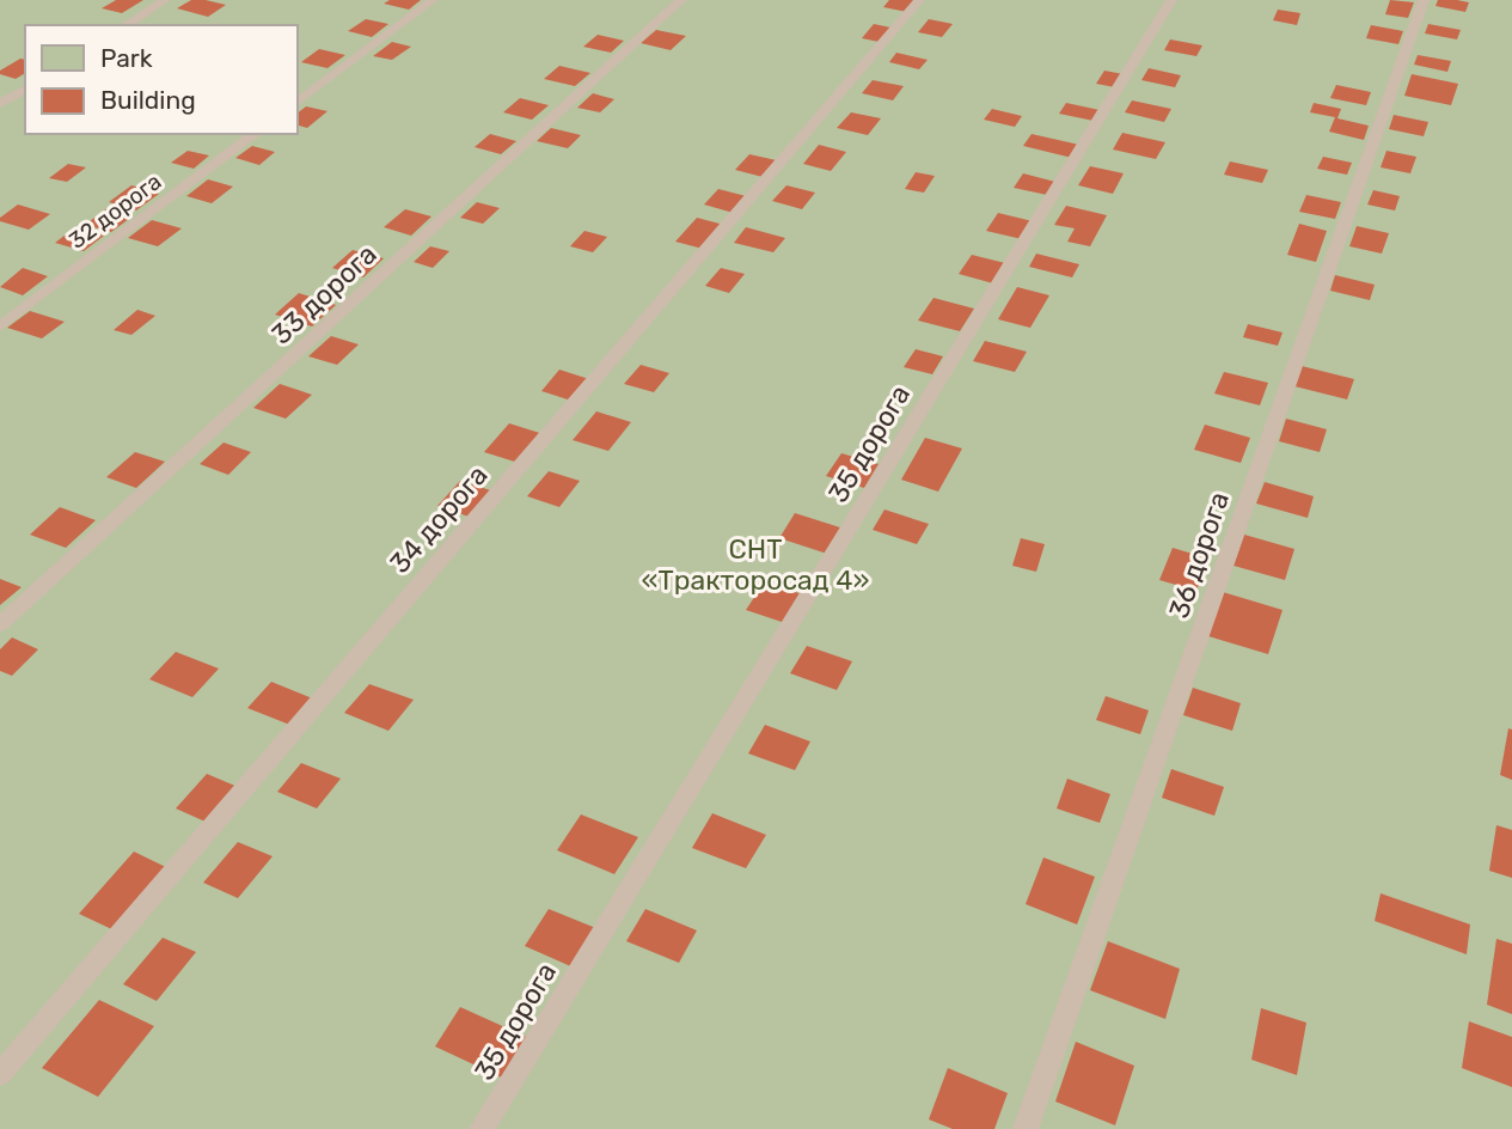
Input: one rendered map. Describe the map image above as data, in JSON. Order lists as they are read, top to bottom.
{
  "streets": {
    "lane": [
      "32 дорога",
      "33 дорога",
      "35 дорога",
      "34 дорога",
      "36 дорога"
    ]
  },
  "parks": ["СНТ «Тракторосад 4»"],
  "legend": ["Park", "Building"]
}
